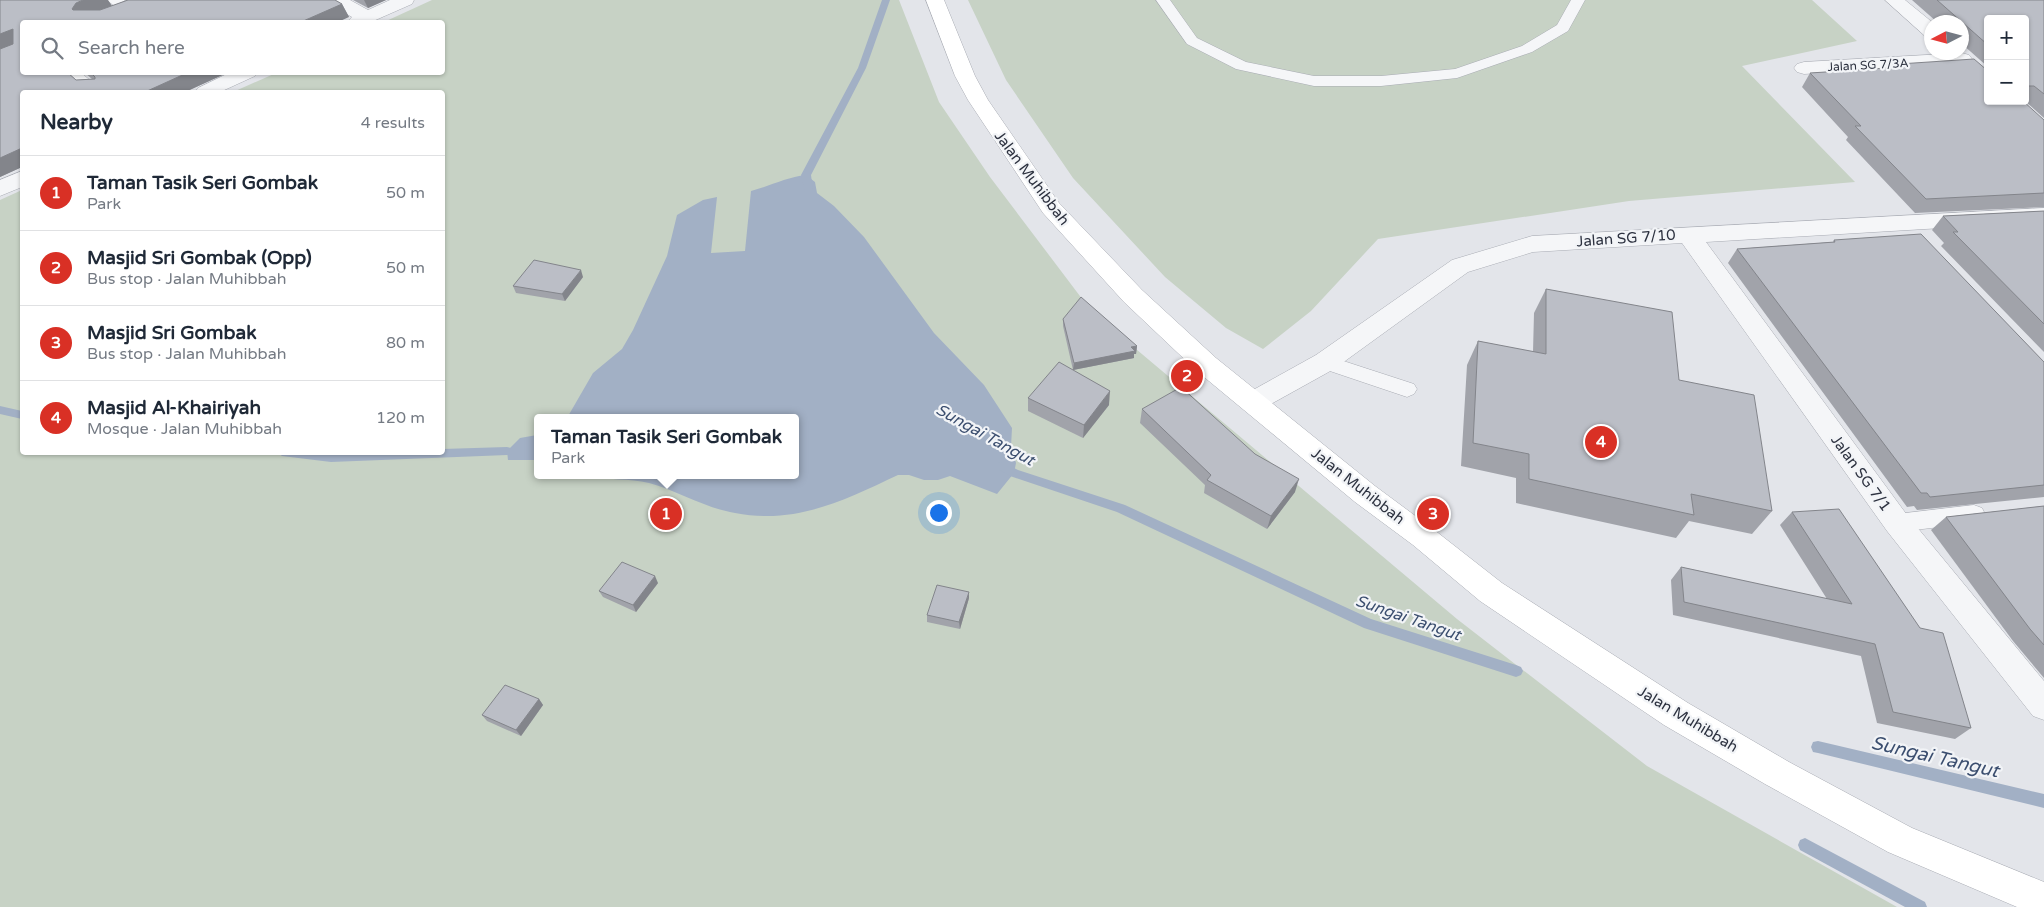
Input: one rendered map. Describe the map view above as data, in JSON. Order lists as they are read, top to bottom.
{
  "streets": {
    "street": [
      "Jalan SG 7/3A",
      "Jalan Muhibbah",
      "Jalan SG 7/10",
      "Jalan SG 7/1"
    ]
  },
  "crossings": [
    ["Jalan Muhibbah", "Jalan SG 7/10"],
    ["Jalan SG 7/10", "Jalan SG 7/1"]
  ],
  "water": ["Sungai Tangut"],
  "north": "left",
  "page": {
    "map_buttons": ["+", "−"],
    "search": "Search here",
    "heading": ["Nearby", "4 results"],
    "list": [
      {
        "mark": "1",
        "name": "Taman Tasik Seri Gombak",
        "note": "Park",
        "value": "50 m"
      },
      {
        "mark": "2",
        "name": "Masjid Sri Gombak (Opp)",
        "note": "Bus stop · Jalan Muhibbah",
        "value": "50 m"
      },
      {
        "mark": "3",
        "name": "Masjid Sri Gombak",
        "note": "Bus stop · Jalan Muhibbah",
        "value": "80 m"
      },
      {
        "mark": "4",
        "name": "Masjid Al-Khairiyah",
        "note": "Mosque · Jalan Muhibbah",
        "value": "120 m"
      }
    ],
    "pins": [
      "2",
      "4",
      "1",
      "3"
    ],
    "popup": ["Taman Tasik Seri Gombak", "Park"]
  }
}
